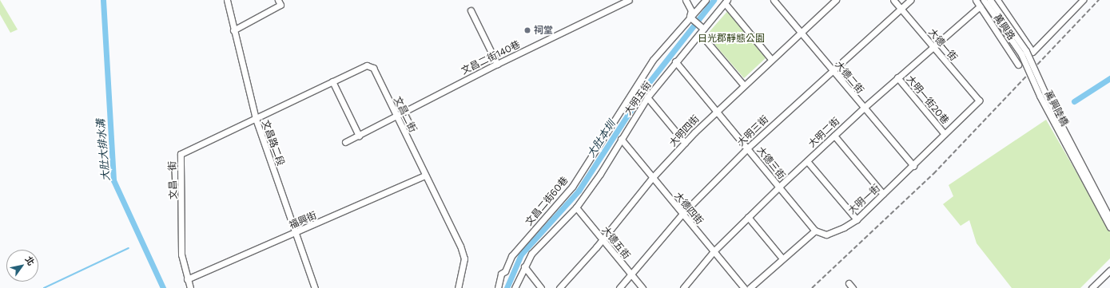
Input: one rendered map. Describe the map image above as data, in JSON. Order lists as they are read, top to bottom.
{
  "streets": {
    "street": [
      "萬興路",
      "大德一街",
      "文昌二街140巷",
      "大德二街",
      "大明五街",
      "大明一街20巷",
      "萬興陸橋",
      "文昌二街",
      "大明四街",
      "大明三街",
      "大明二街",
      "文昌路二段",
      "大德三街",
      "文昌一街",
      "大明一街",
      "文昌二街60巷",
      "大德四街",
      "福興街",
      "大德五街"
    ]
  },
  "crossings": [
    ["萬興路", "大明二街"],
    ["大德一街", "大明三街"],
    ["大德一街", "大明二街"],
    ["大德一街", "大明一街"],
    ["文昌二街140巷", "文昌二街"],
    ["大德二街", "大明四街"],
    ["大德二街", "大明三街"],
    ["大德二街", "大明二街"],
    ["大德二街", "大明一街"],
    ["大明五街", "大德三街"],
    ["大明五街", "大德四街"],
    ["大明五街", "大德五街"],
    ["大明一街20巷", "大明二街"],
    ["大明一街20巷", "大明一街"],
    ["文昌二街", "文昌路二段"],
    ["文昌二街", "文昌一街"],
    ["文昌二街", "福興街"],
    ["大明四街", "大德三街"],
    ["大明四街", "大德四街"],
    ["大明四街", "大德五街"],
    ["大明三街", "大德三街"],
    ["大明三街", "大德四街"],
    ["大明三街", "大德五街"],
    ["大明二街", "大德三街"],
    ["大明二街", "大德四街"],
    ["文昌路二段", "文昌一街"],
    ["文昌路二段", "福興街"],
    ["大德三街", "大明一街"],
    ["文昌一街", "福興街"]
  ],
  "water": ["大肚本圳", "大肚大排水溝"],
  "parks": ["日光郡靜態公園"],
  "places": ["祠堂"],
  "north": "top right"
}
